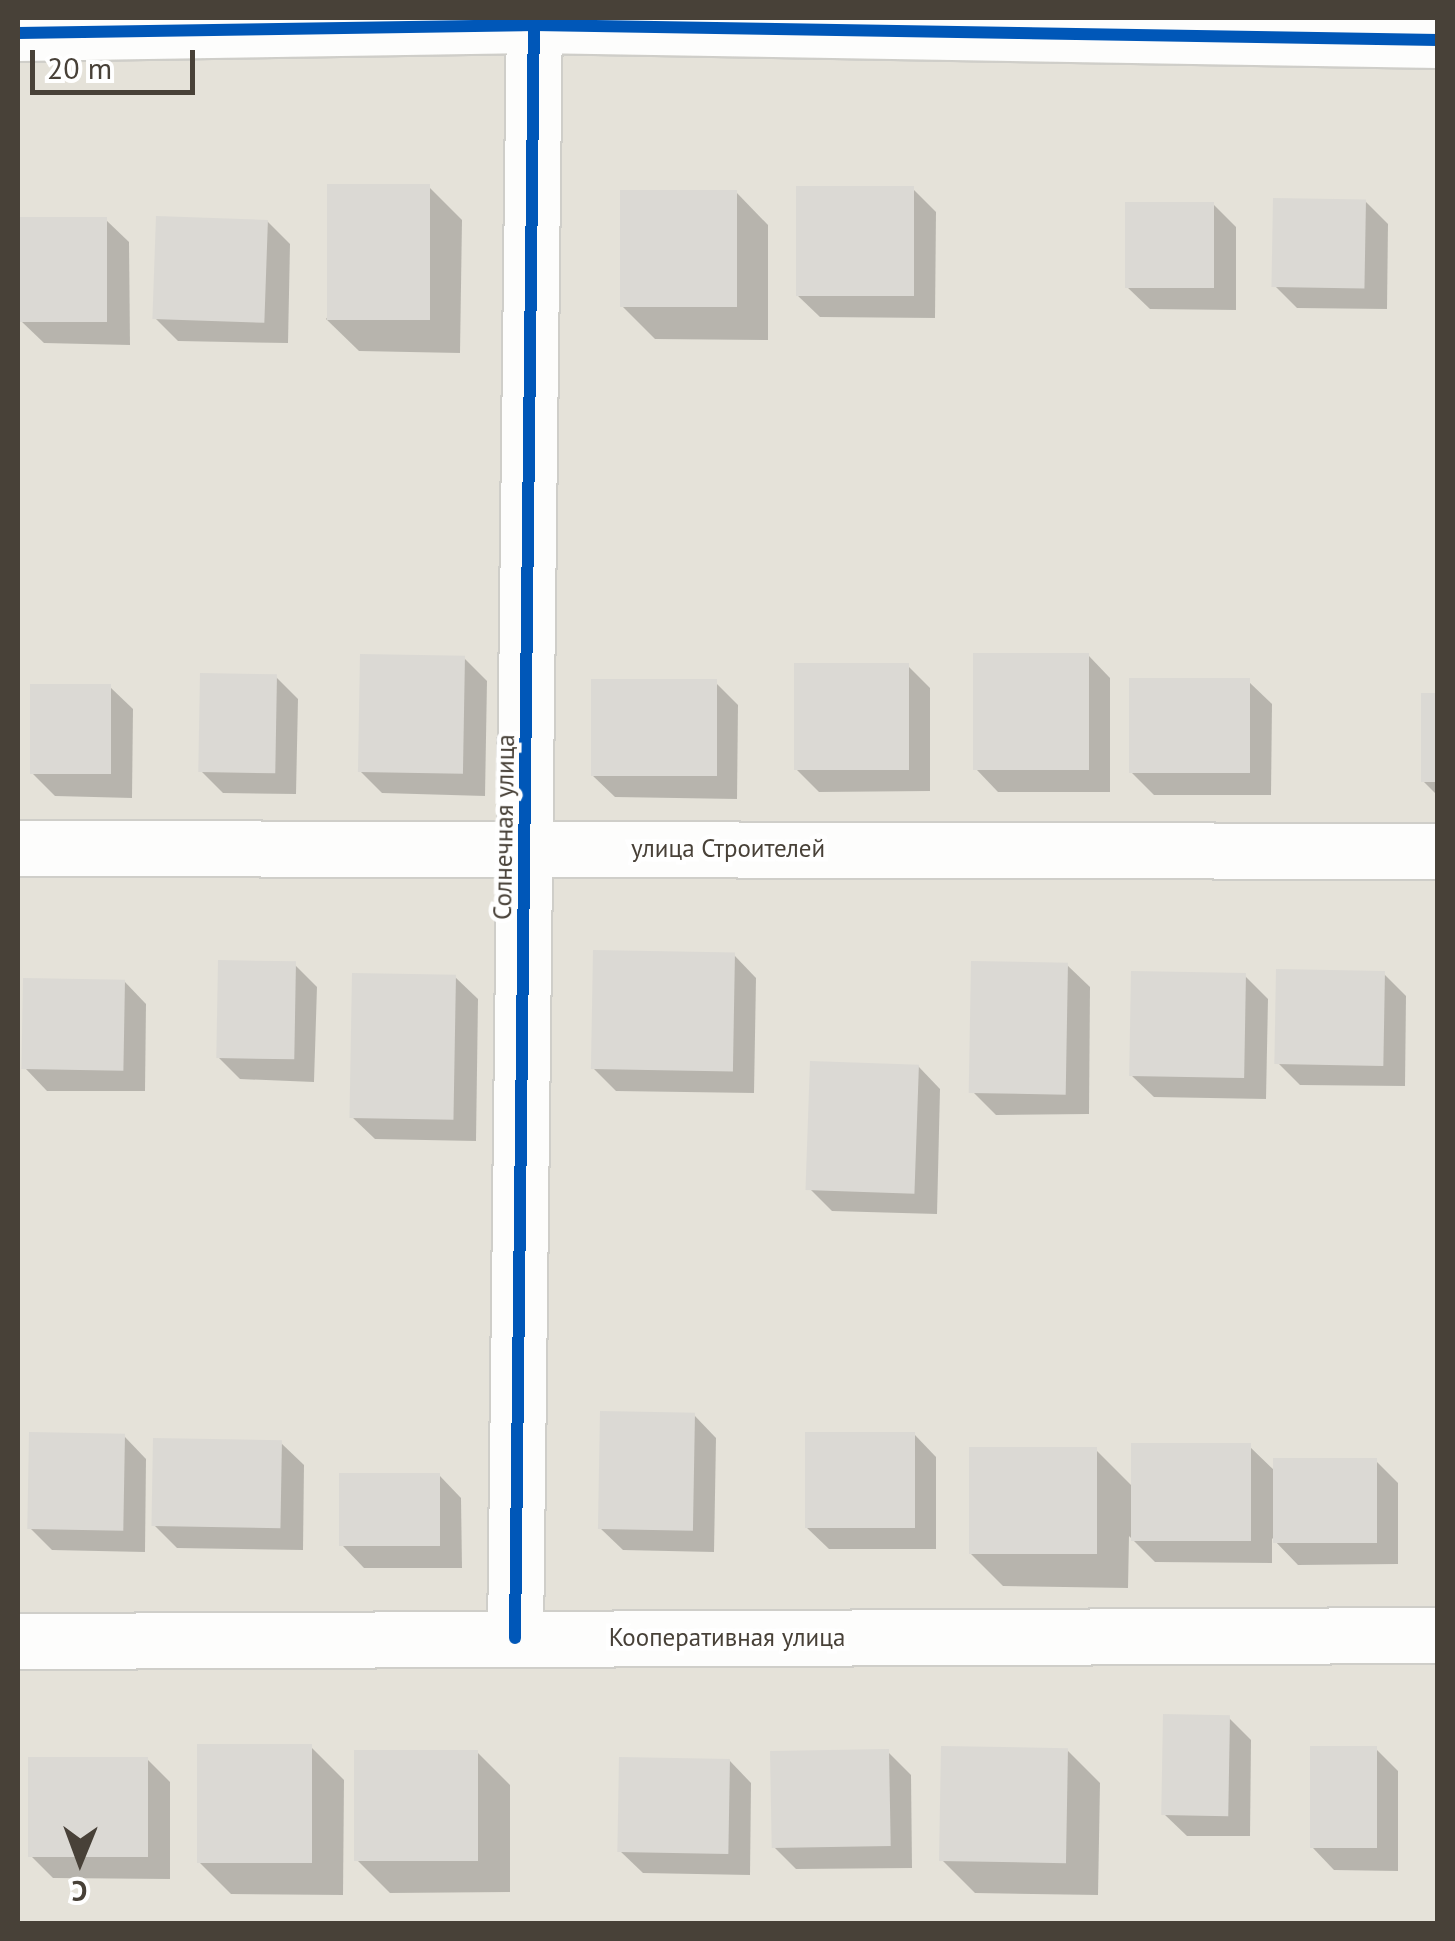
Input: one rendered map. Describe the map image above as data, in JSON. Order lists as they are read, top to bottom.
{
  "streets": {
    "street": ["Солнечная улица", "улица Строителей", "Кооперативная улица"]
  },
  "crossings": [
    ["Солнечная улица", "улица Строителей"],
    ["Солнечная улица", "Кооперативная улица"]
  ],
  "scale_bar": "20 m",
  "north": "bottom"
}
